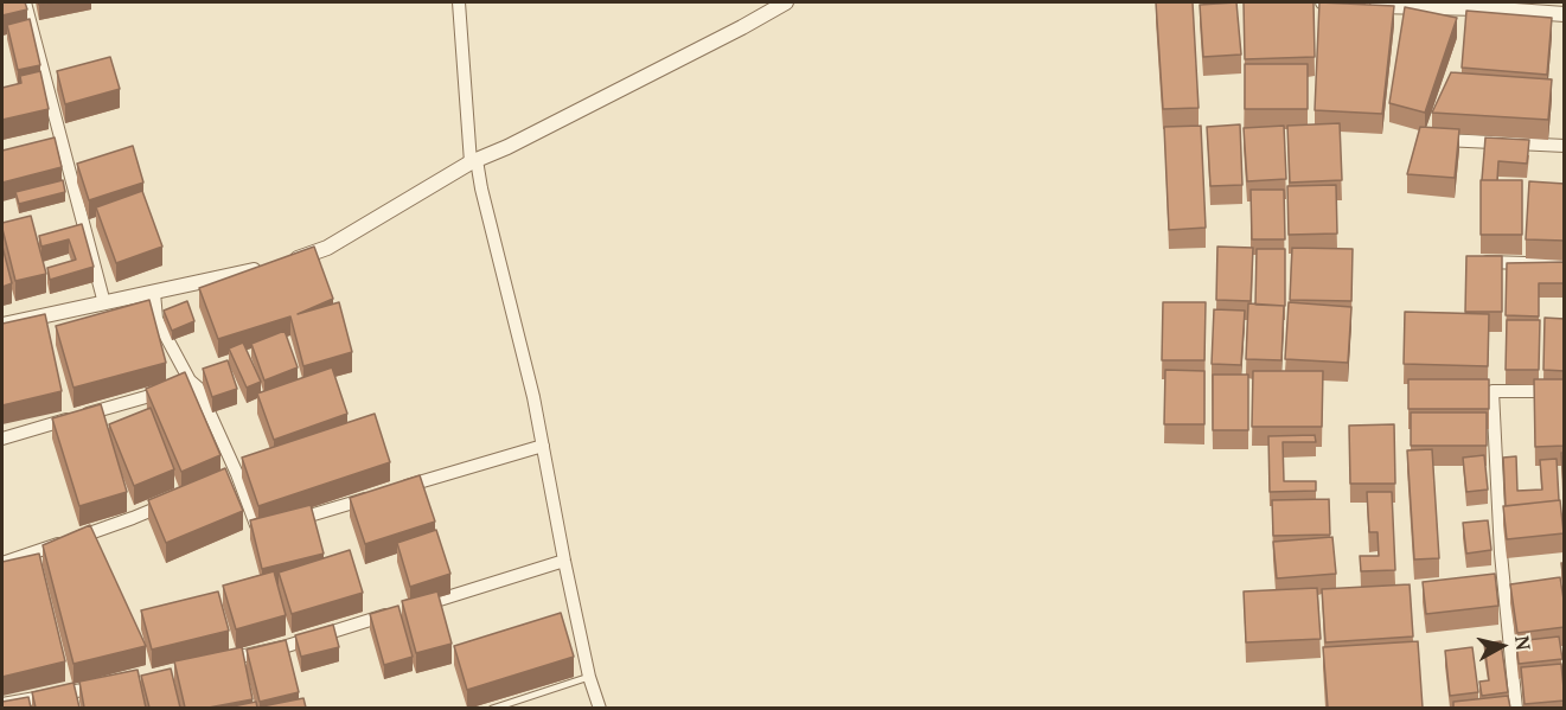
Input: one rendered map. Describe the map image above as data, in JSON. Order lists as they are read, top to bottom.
{
  "north": "right"
}
